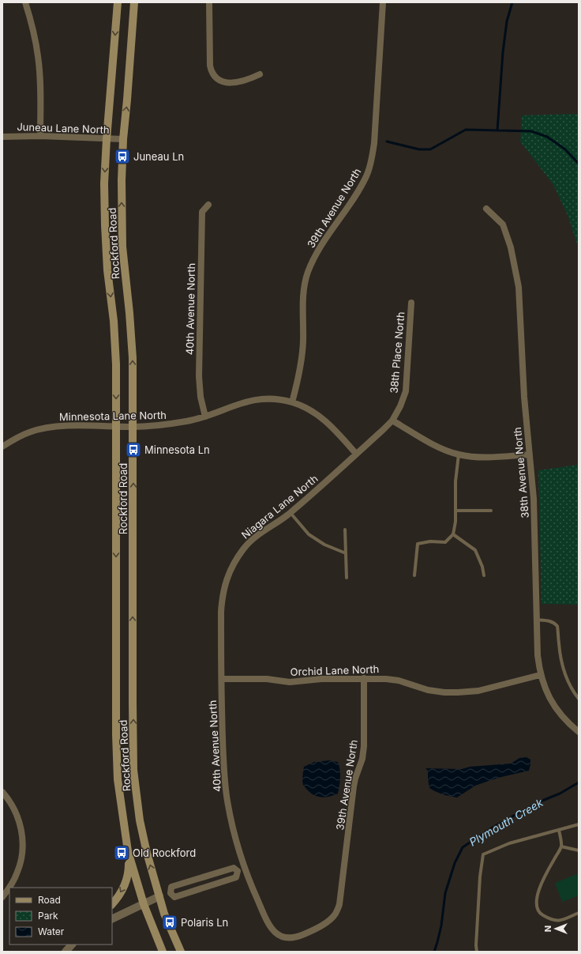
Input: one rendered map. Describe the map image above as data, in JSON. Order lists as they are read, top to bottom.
{
  "streets": {
    "main road": ["Rockford Road"],
    "street": [
      "Juneau Lane North",
      "39th Avenue North",
      "40th Avenue North",
      "38th Place North",
      "Minnesota Lane North",
      "38th Avenue North",
      "Niagara Lane North",
      "Orchid Lane North"
    ]
  },
  "crossings": [
    ["Juneau Lane North", "Rockford Road"],
    ["39th Avenue North", "40th Avenue North"],
    ["39th Avenue North", "Minnesota Lane North"],
    ["39th Avenue North", "Orchid Lane North"],
    ["Rockford Road", "Minnesota Lane North"],
    ["40th Avenue North", "Minnesota Lane North"],
    ["40th Avenue North", "Niagara Lane North"],
    ["40th Avenue North", "Orchid Lane North"],
    ["38th Place North", "Niagara Lane North"],
    ["Minnesota Lane North", "Niagara Lane North"],
    ["38th Avenue North", "Orchid Lane North"]
  ],
  "water": ["Plymouth Creek"],
  "places": {
    "bus stop": [
      "Juneau Ln",
      "Minnesota Ln",
      "Old Rockford",
      "Polaris Ln"
    ]
  },
  "legend": ["Road", "Park", "Water"],
  "north": "left"
}
